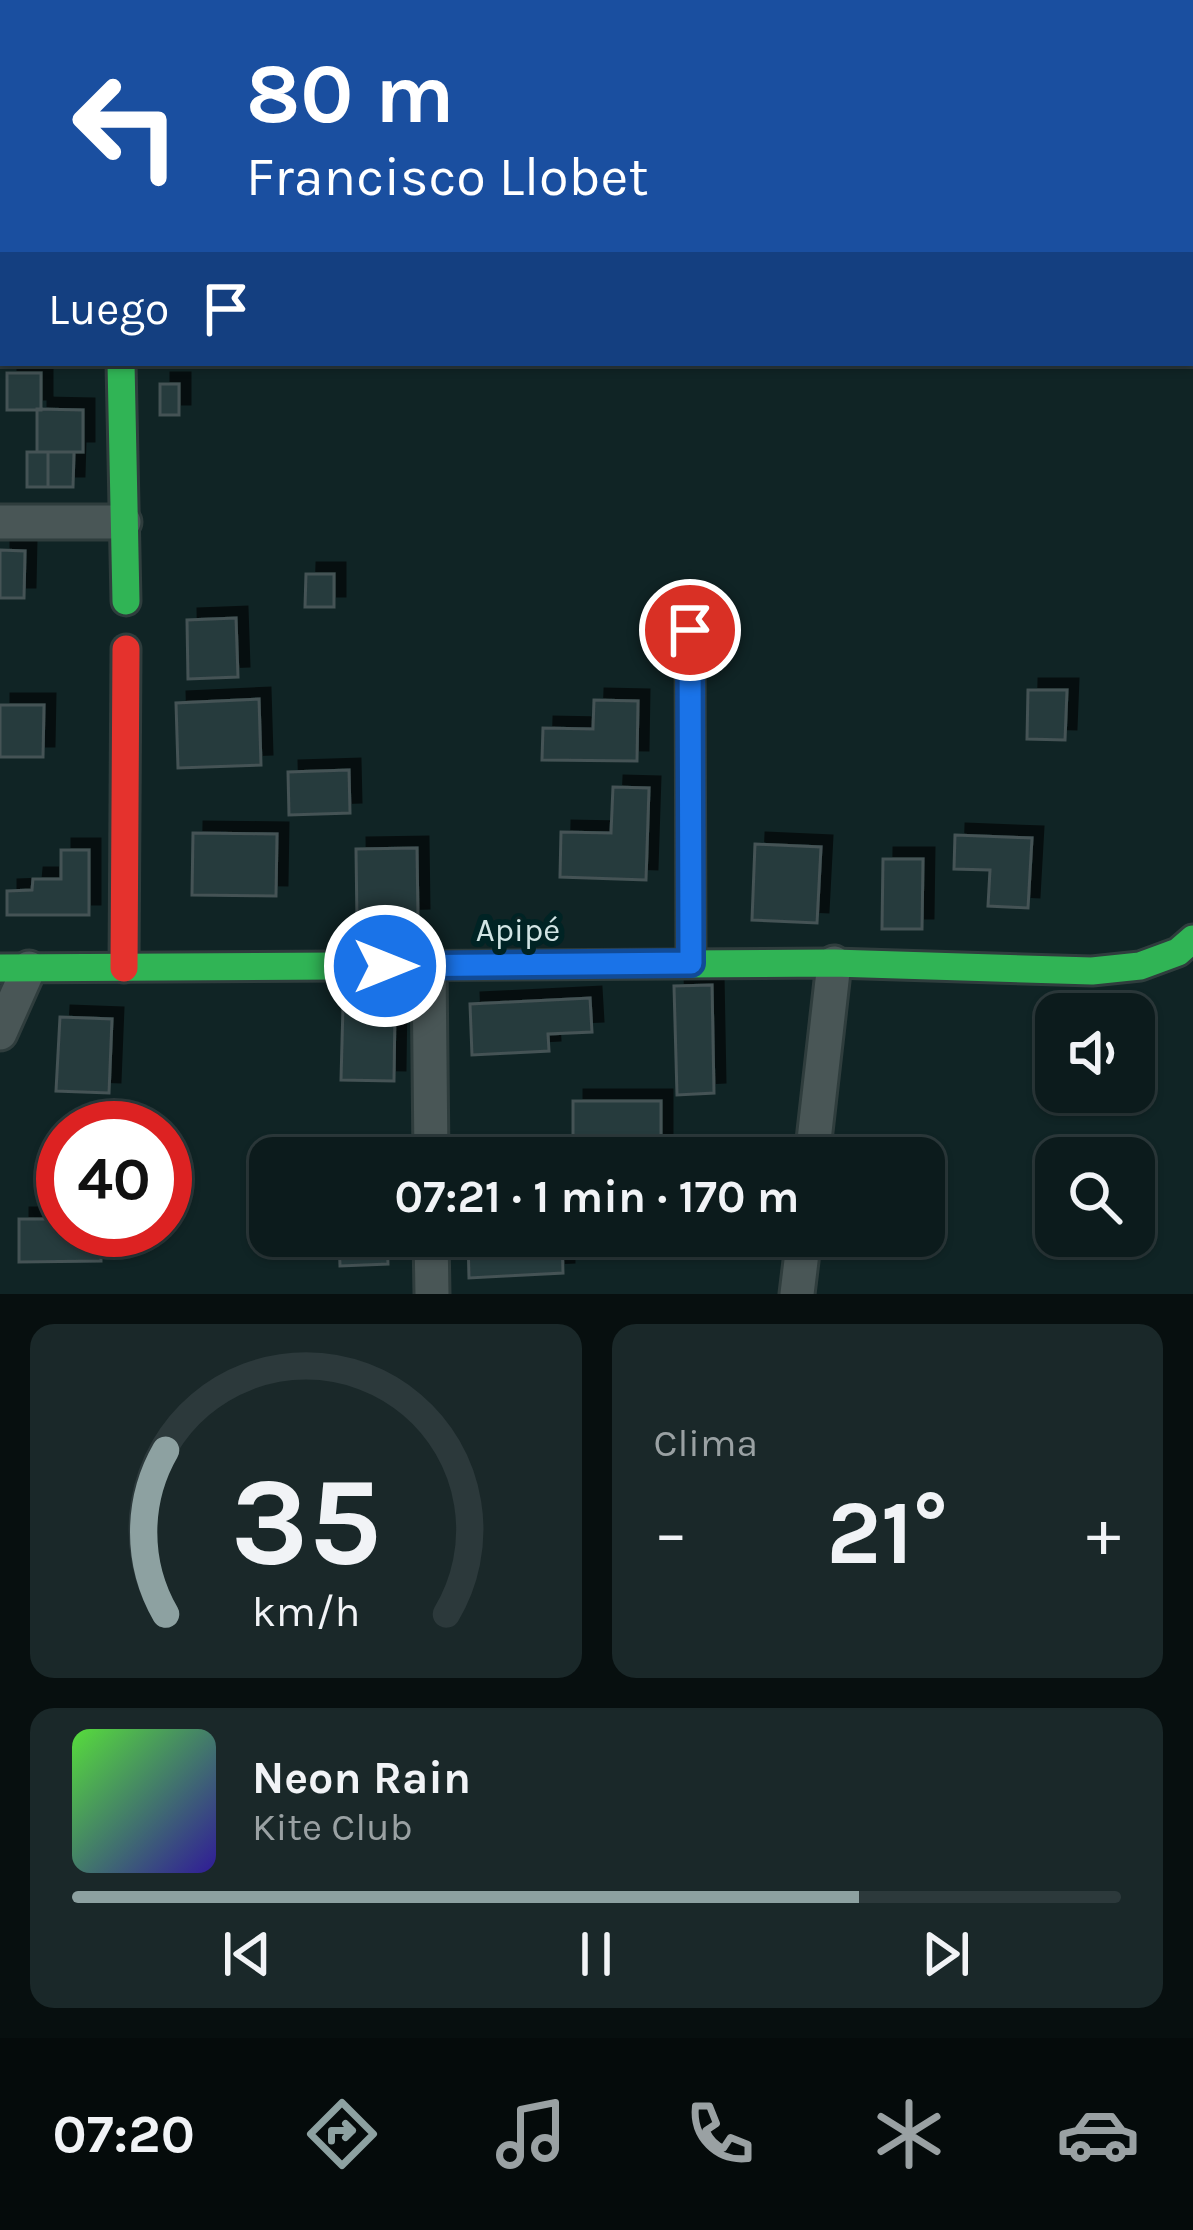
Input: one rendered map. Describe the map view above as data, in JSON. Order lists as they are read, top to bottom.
{
  "streets": {
    "street": ["Apipé"]
  },
  "page": {
    "turn": ["80 m", "Francisco Llobet"],
    "then": "Luego",
    "limit": "40",
    "trip": "07:21 · 1 min · 170 m",
    "tile": "Clima",
    "heat": ["−", "21°", "+"],
    "song": ["Neon Rain", "Kite Club"],
    "tabs": "07:20",
    "gauge": ["35", "km/h"]
  }
}
